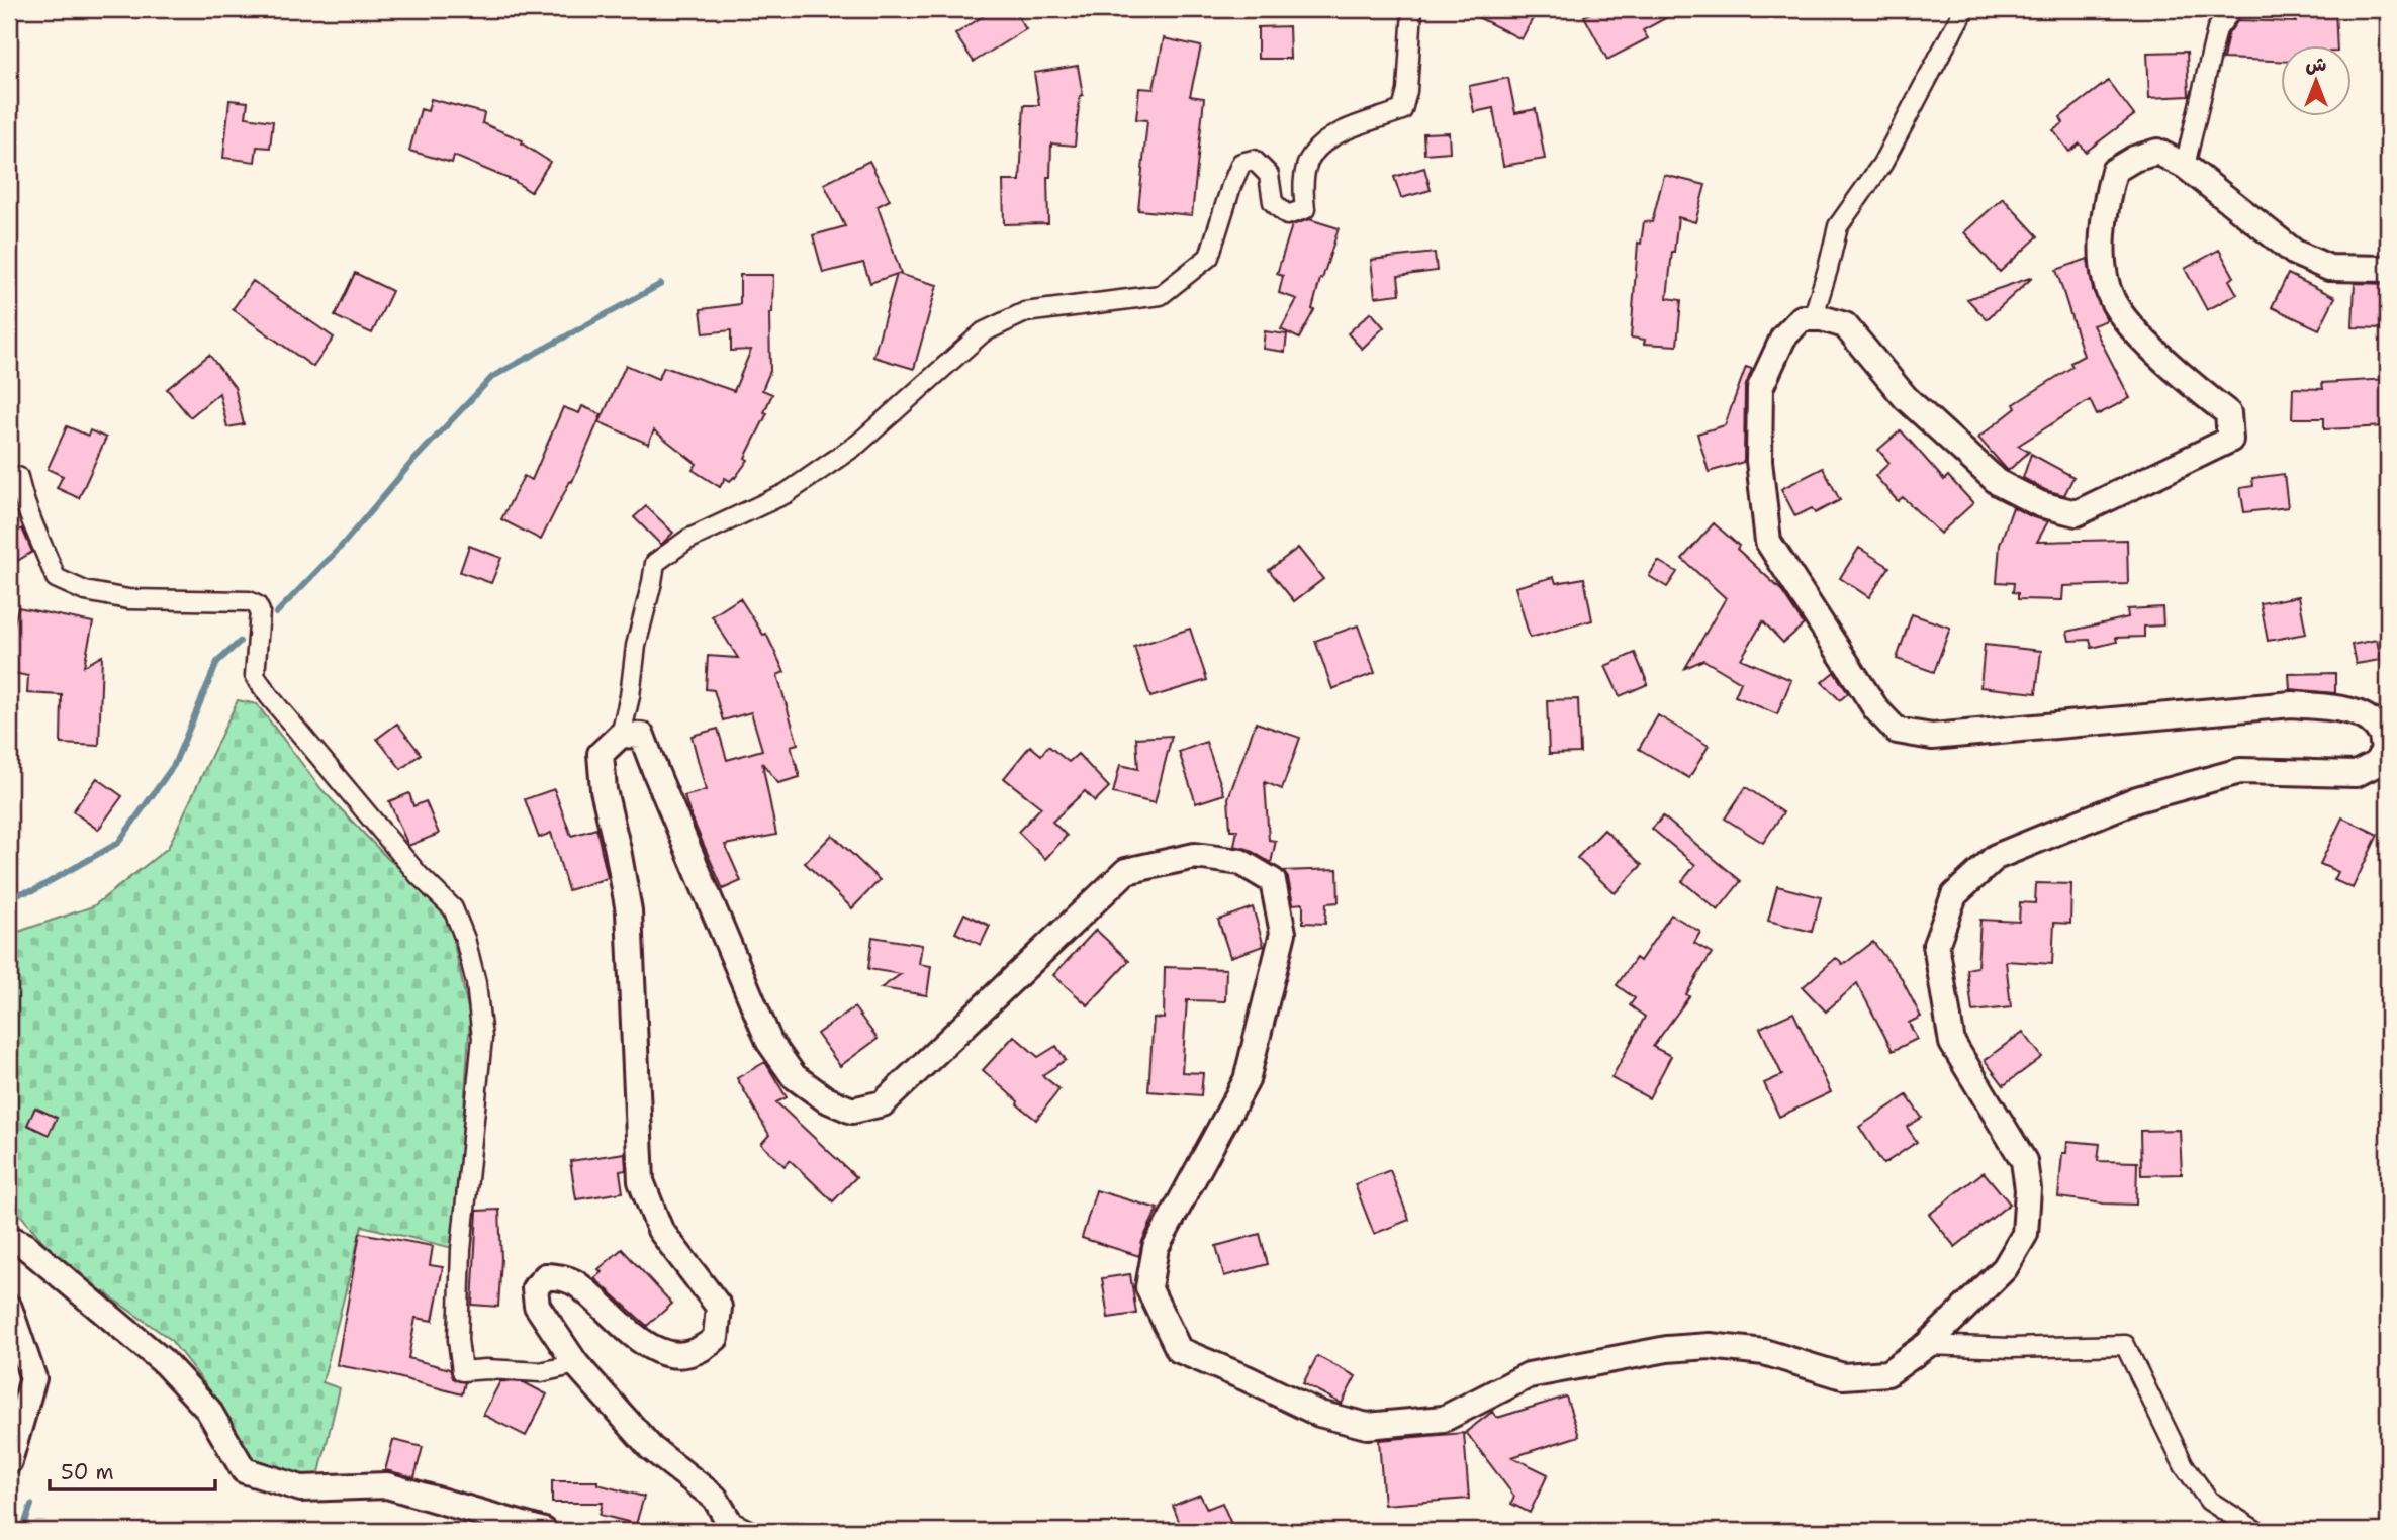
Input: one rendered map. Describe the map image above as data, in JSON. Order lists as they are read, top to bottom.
{
  "scale_bar": "50 m",
  "north": "top"
}
